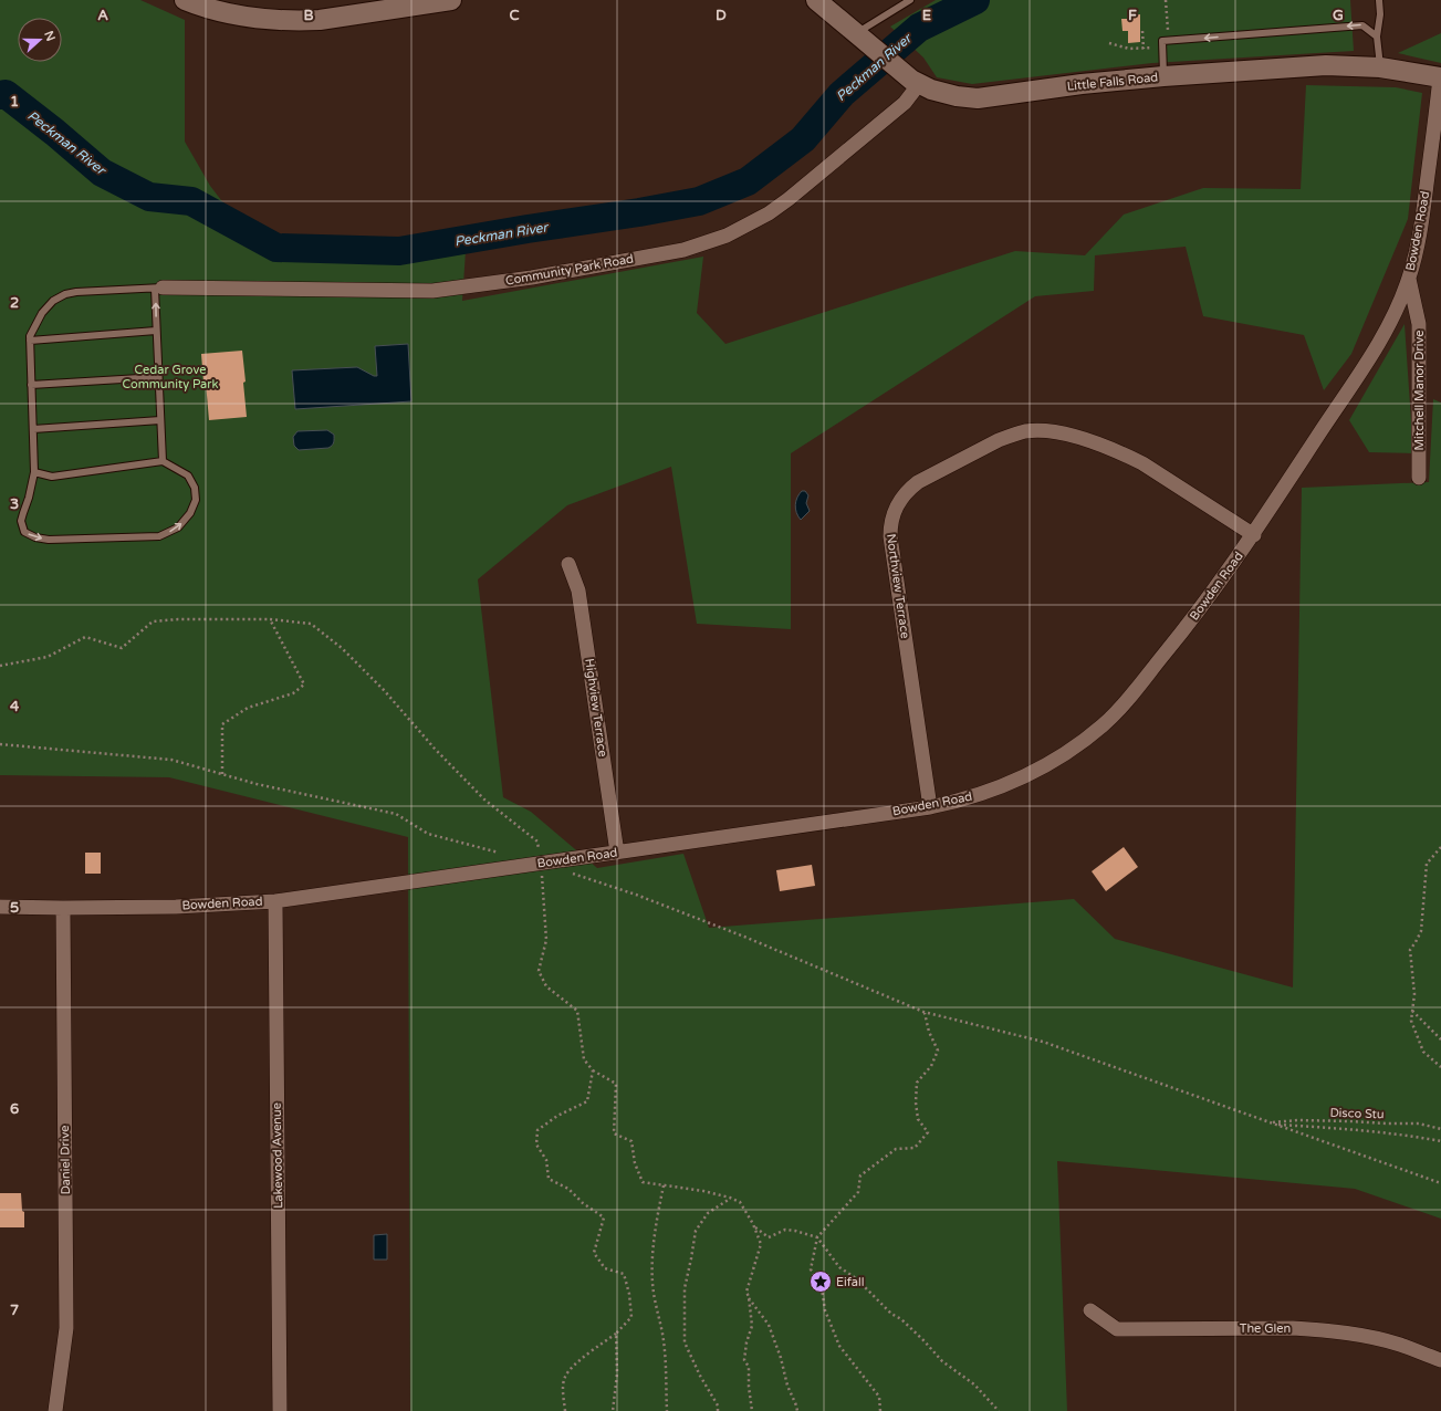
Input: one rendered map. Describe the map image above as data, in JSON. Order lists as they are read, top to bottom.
{
  "streets": {
    "street": [
      "Little Falls Road",
      "Bowden Road",
      "Community Park Road",
      "Mitchell Manor Drive",
      "Northview Terrace",
      "Highview Terrace",
      "Lakewood Avenue",
      "Daniel Drive",
      "The Glen"
    ],
    "path": ["Disco Stu"]
  },
  "crossings": [
    ["Little Falls Road", "Bowden Road"],
    ["Little Falls Road", "Community Park Road"],
    ["Bowden Road", "Mitchell Manor Drive"],
    ["Bowden Road", "Northview Terrace"],
    ["Bowden Road", "Highview Terrace"],
    ["Bowden Road", "Lakewood Avenue"],
    ["Bowden Road", "Daniel Drive"]
  ],
  "water": ["Peckman River"],
  "parks": ["Cedar Grove Community Park"],
  "places": {
    "place": ["Eifall"]
  },
  "north": "right",
  "grid": {
    "columns": [
      "A",
      "B",
      "C",
      "D",
      "E",
      "F",
      "G"
    ],
    "rows": [
      "1",
      "2",
      "3",
      "4",
      "5",
      "6",
      "7"
    ]
  }
}
